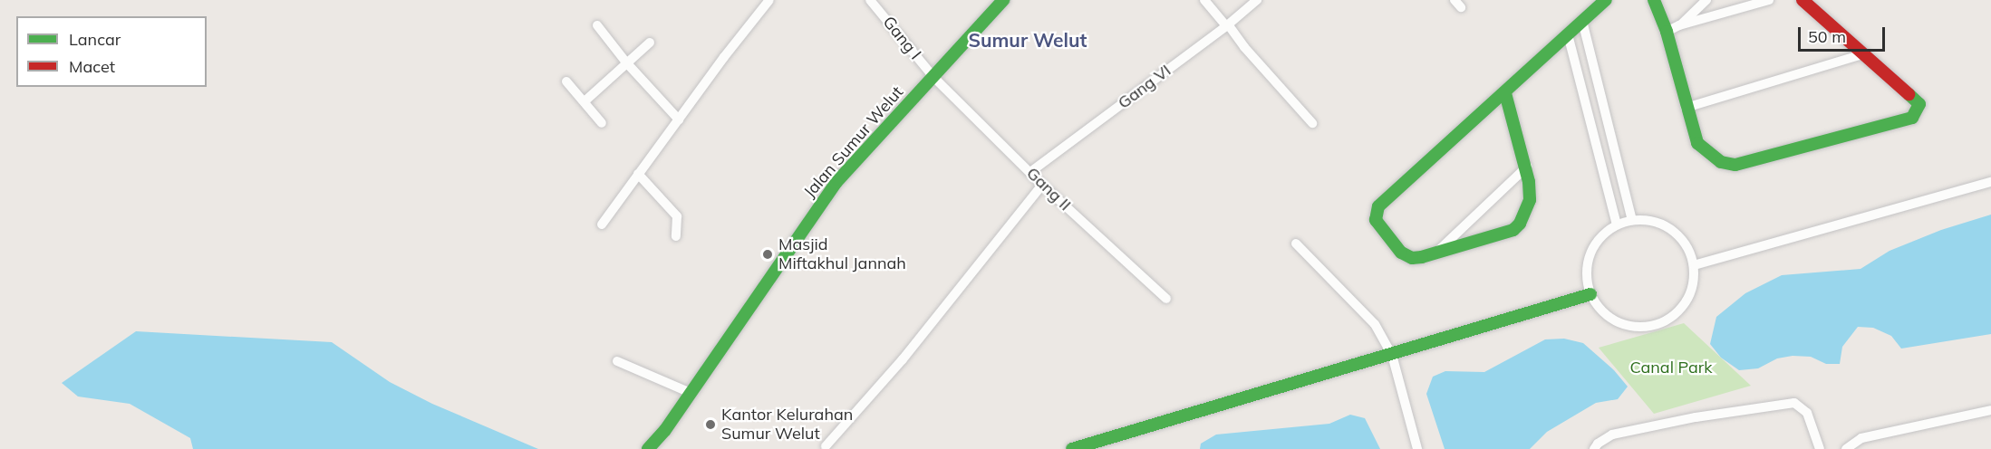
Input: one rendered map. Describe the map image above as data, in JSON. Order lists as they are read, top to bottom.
{
  "streets": {
    "street": [
      "Gang I",
      "Gang VI",
      "Jalan Sumur Welut",
      "Gang II"
    ]
  },
  "crossings": [
    ["Gang I", "Jalan Sumur Welut"],
    ["Gang I", "Gang II"],
    ["Gang VI", "Gang II"],
    ["Jalan Sumur Welut", "Gang II"]
  ],
  "districts": ["Sumur Welut"],
  "parks": ["Canal Park"],
  "places": ["Masjid Miftakhul Jannah", "Kantor Kelurahan Sumur Welut"],
  "legend": ["Lancar", "Macet"],
  "scale_bar": "50 m"
}
